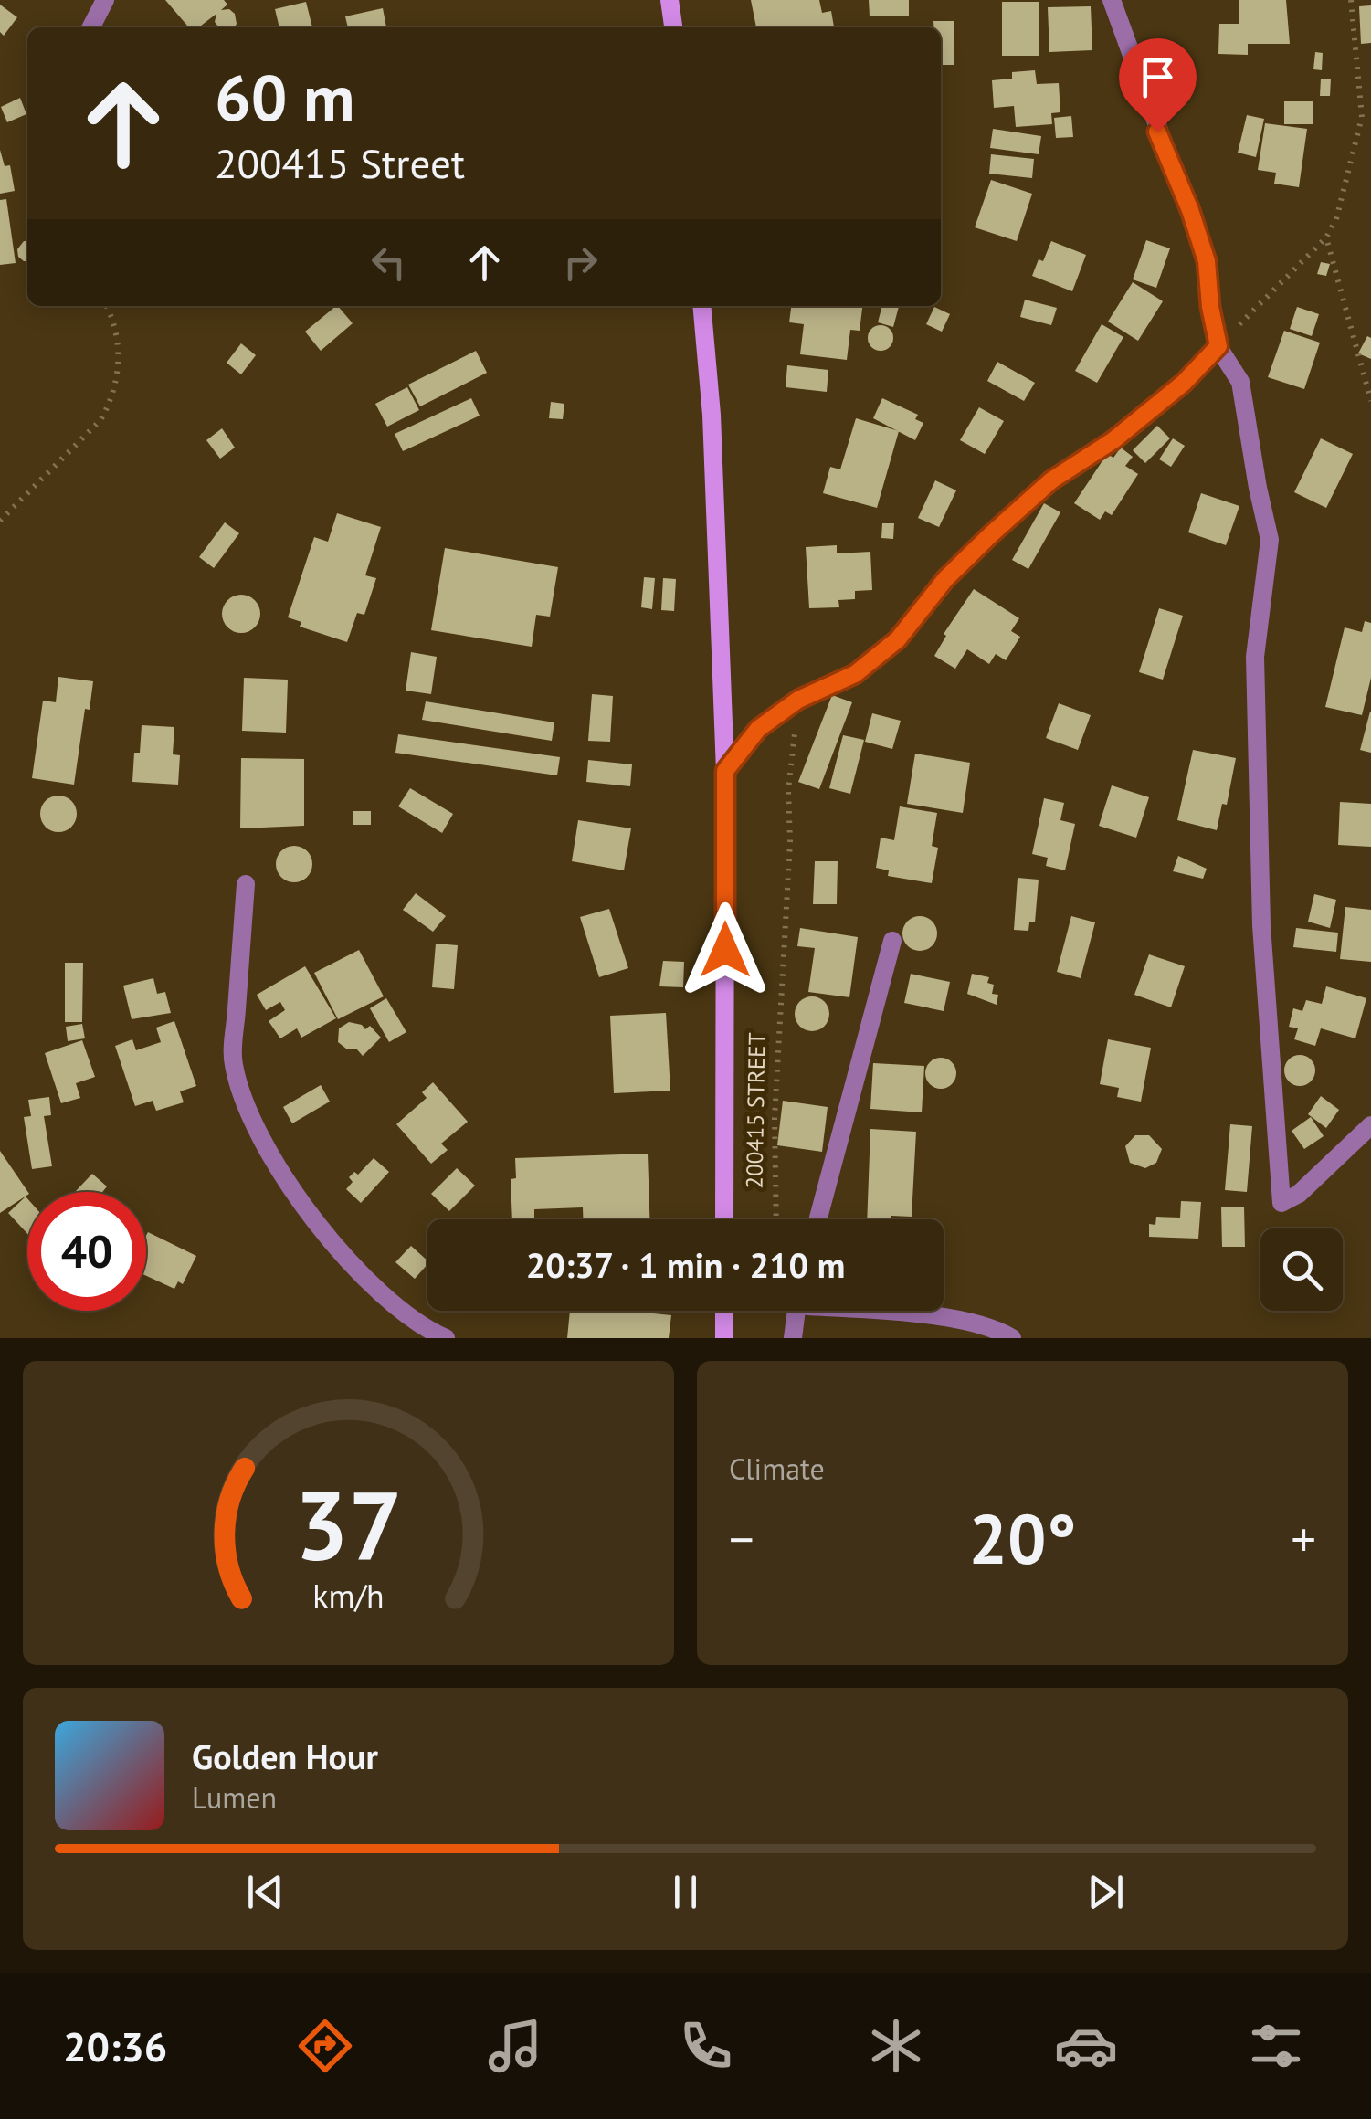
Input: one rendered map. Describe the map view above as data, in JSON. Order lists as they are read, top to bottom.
{
  "streets": {
    "path": ["200415 STREET"]
  },
  "page": {
    "turn": ["60 m", "200415 Street"],
    "limit": "40",
    "trip": "20:37 · 1 min · 210 m",
    "tile": "Climate",
    "heat": ["−", "20°", "+"],
    "song": ["Golden Hour", "Lumen"],
    "tabs": "20:36",
    "gauge": ["37", "km/h"]
  }
}
